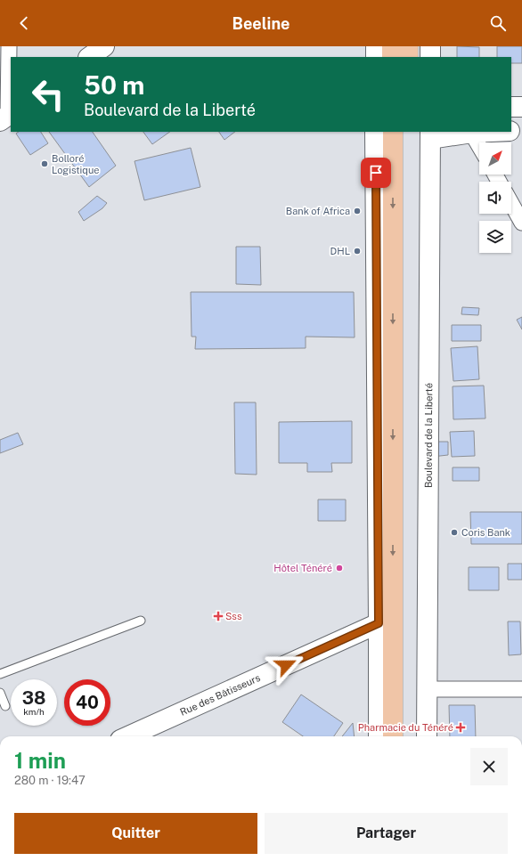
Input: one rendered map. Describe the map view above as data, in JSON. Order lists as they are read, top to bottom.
{
  "streets": {
    "main road": ["Boulevard de la Liberté", "Rue des Bâtisseurs"]
  },
  "places": {
    "other": [
      "Bolloré Logistique",
      "Bank of Africa",
      "DHL",
      "Coris Bank",
      "Hôtel Ténéré"
    ],
    "health": ["Sss", "Pharmacie du Ténéré"]
  },
  "north": "top right",
  "page": {
    "header": "Beeline",
    "turn": ["50 m", "Boulevard de la Liberté"],
    "speed": "38 km/h",
    "limit": "40",
    "heading": ["1 min", "280 m · 19:47"],
    "buttons": ["Quitter", "Partager"]
  }
}
